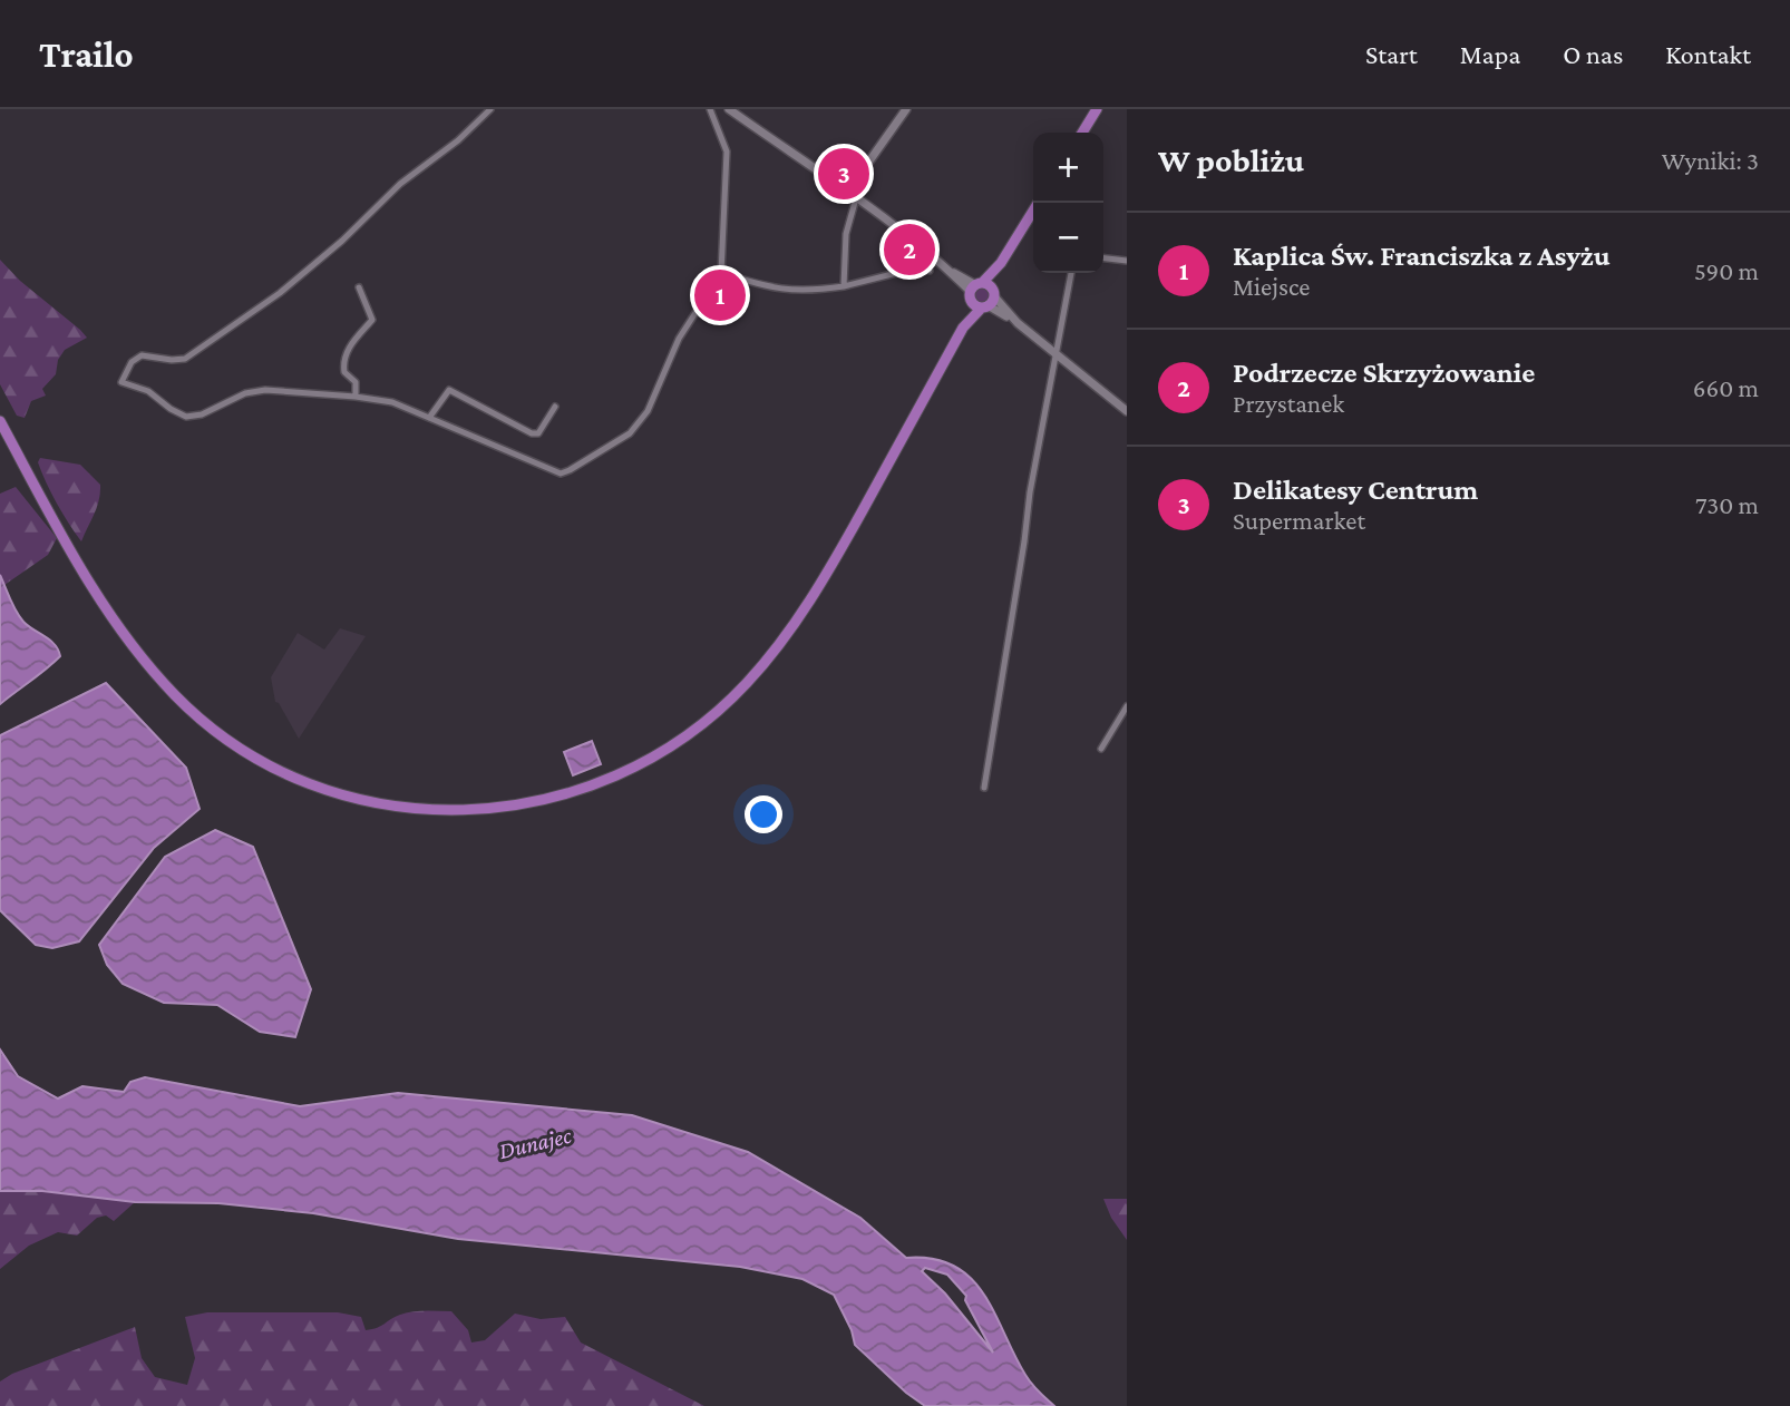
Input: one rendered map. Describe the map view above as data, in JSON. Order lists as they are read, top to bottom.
{
  "water": ["Dunajec"],
  "page": {
    "header": "Trailo",
    "nav": [
      "Start",
      "Mapa",
      "O nas",
      "Kontakt"
    ],
    "heading": ["W pobliżu", "Wyniki: 3"],
    "map_buttons": ["+", "−"],
    "pins": ["3", "2", "1"],
    "list": [
      {
        "mark": "1",
        "name": "Kaplica Św. Franciszka z Asyżu",
        "note": "Miejsce",
        "value": "590 m"
      },
      {
        "mark": "2",
        "name": "Podrzecze Skrzyżowanie",
        "note": "Przystanek",
        "value": "660 m"
      },
      {
        "mark": "3",
        "name": "Delikatesy Centrum",
        "note": "Supermarket",
        "value": "730 m"
      }
    ]
  }
}
